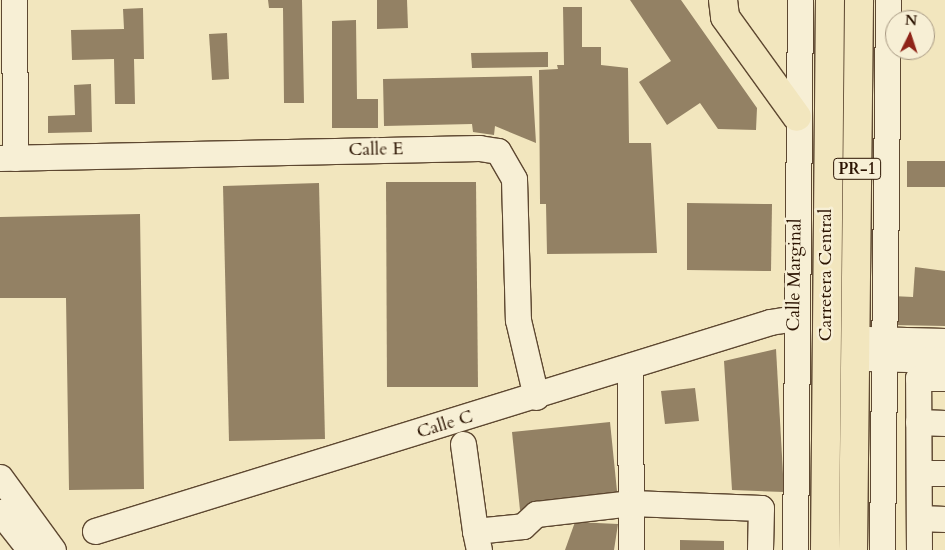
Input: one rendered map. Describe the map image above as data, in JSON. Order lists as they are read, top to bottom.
{
  "streets": {
    "main road": ["PR-1", "Carretera Central"],
    "street": ["Calle E", "Calle Marginal", "Calle C"]
  },
  "crossings": [
    ["Calle E", "Calle C"],
    ["Calle Marginal", "Calle C"]
  ],
  "north": "top"
}
